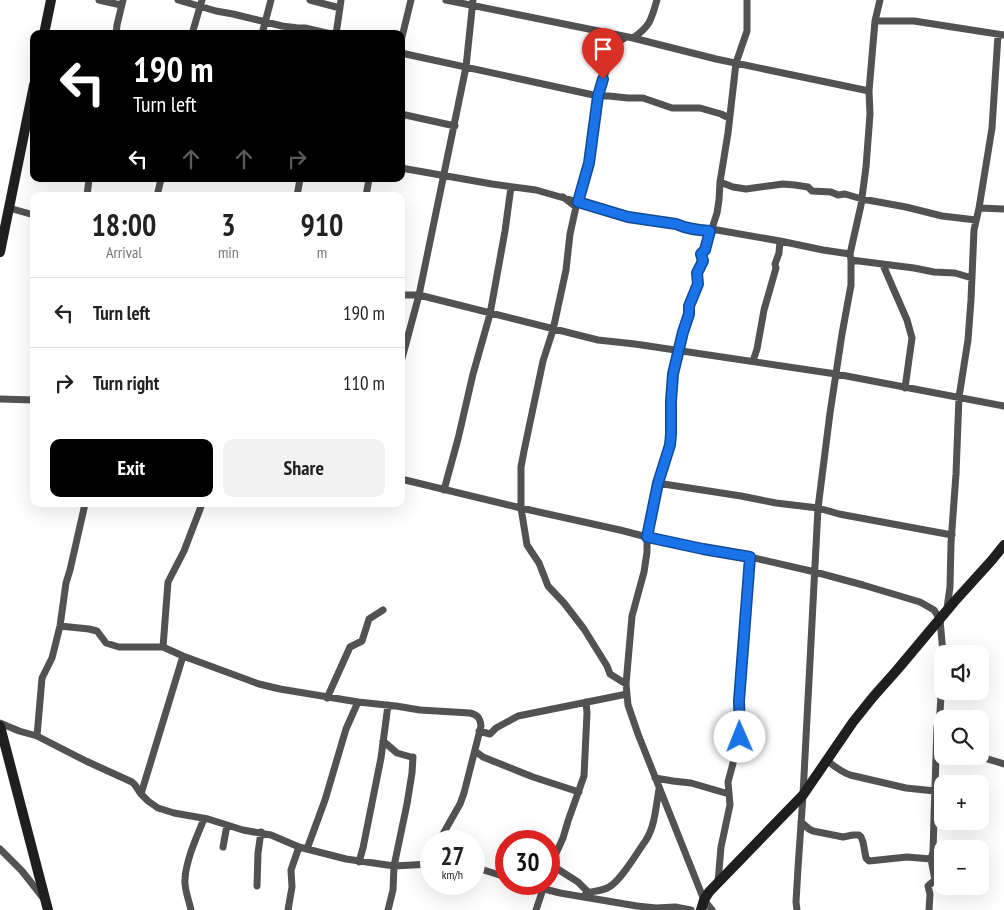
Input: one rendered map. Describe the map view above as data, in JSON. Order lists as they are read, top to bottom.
{
  "page": {
    "turn": ["190 m", "Turn left"],
    "eta": [
      "18:00",
      "Arrival",
      "3",
      "min",
      "910",
      "m"
    ],
    "list": [
      {
        "name": "Turn left",
        "value": "190 m"
      },
      {
        "name": "Turn right",
        "value": "110 m"
      }
    ],
    "buttons": ["Exit", "Share"],
    "map_buttons": ["+", "−"],
    "speed": "27 km/h",
    "limit": "30"
  }
}
